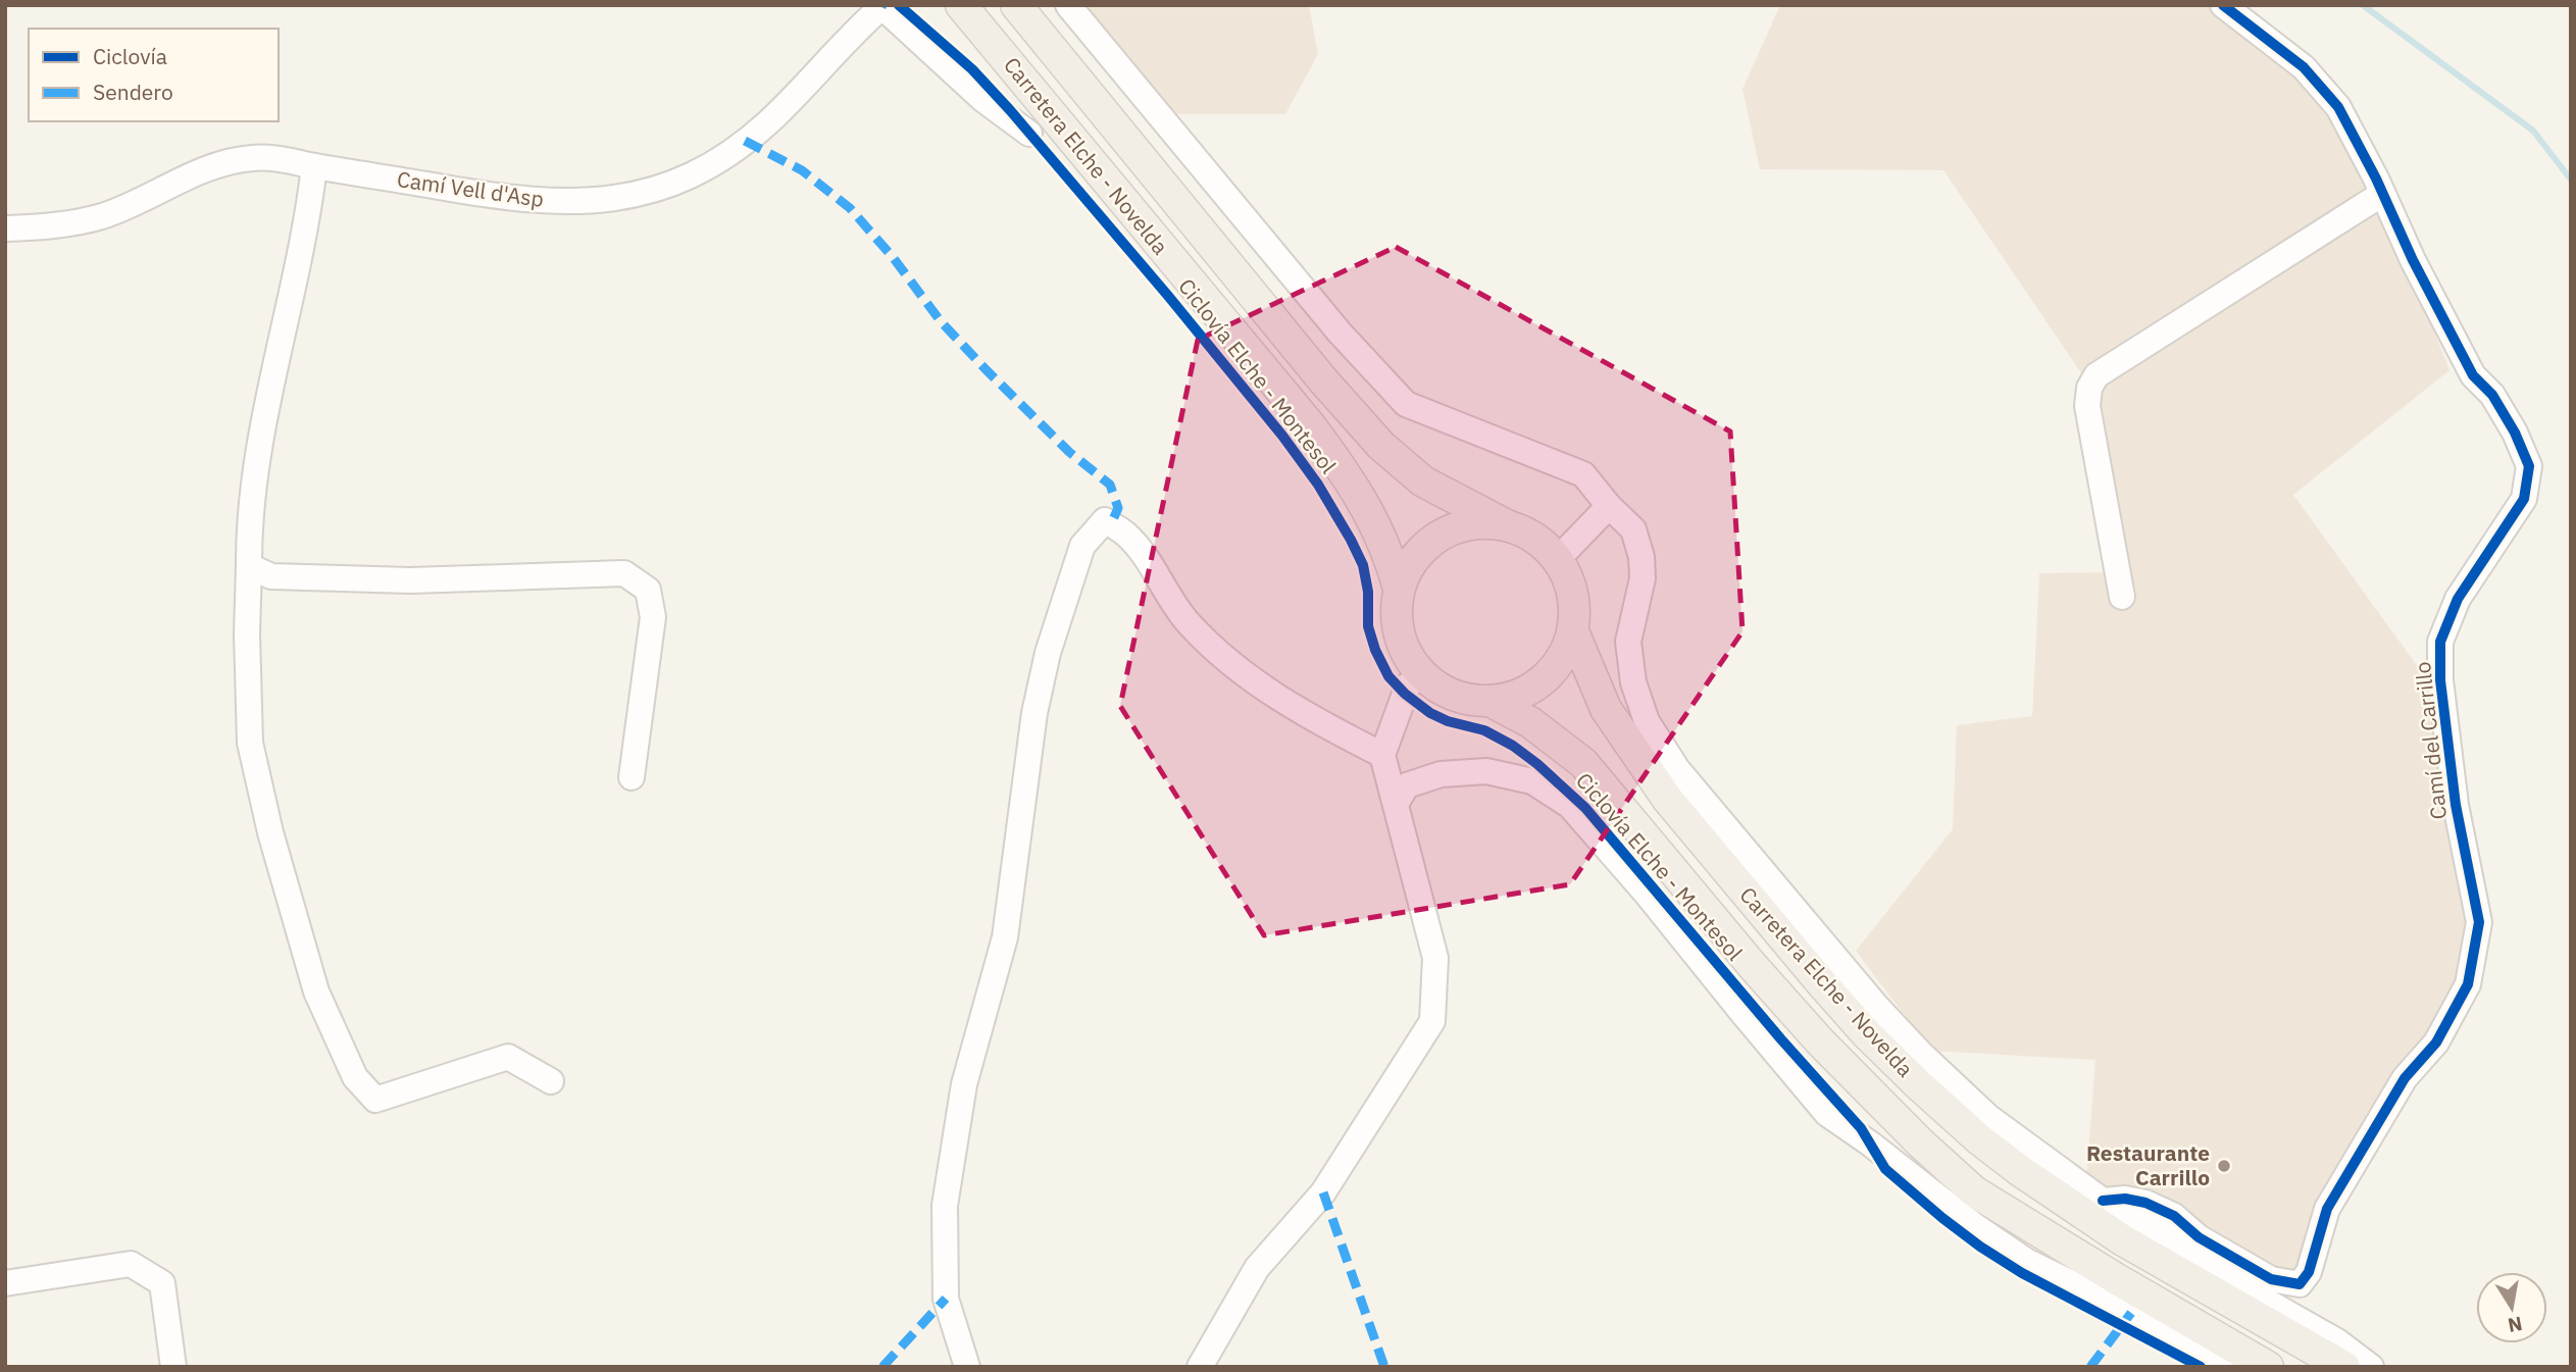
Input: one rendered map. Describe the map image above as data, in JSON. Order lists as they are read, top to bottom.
{
  "streets": {
    "main road": ["Carretera Elche - Novelda"],
    "street": ["Camí Vell d'Asp", "Camí del Carrillo"],
    "cycle path": ["Ciclovía Elche - Montesol"]
  },
  "places": ["Restaurante Carrillo"],
  "legend": ["Ciclovía", "Sendero"],
  "north": "bottom"
}
